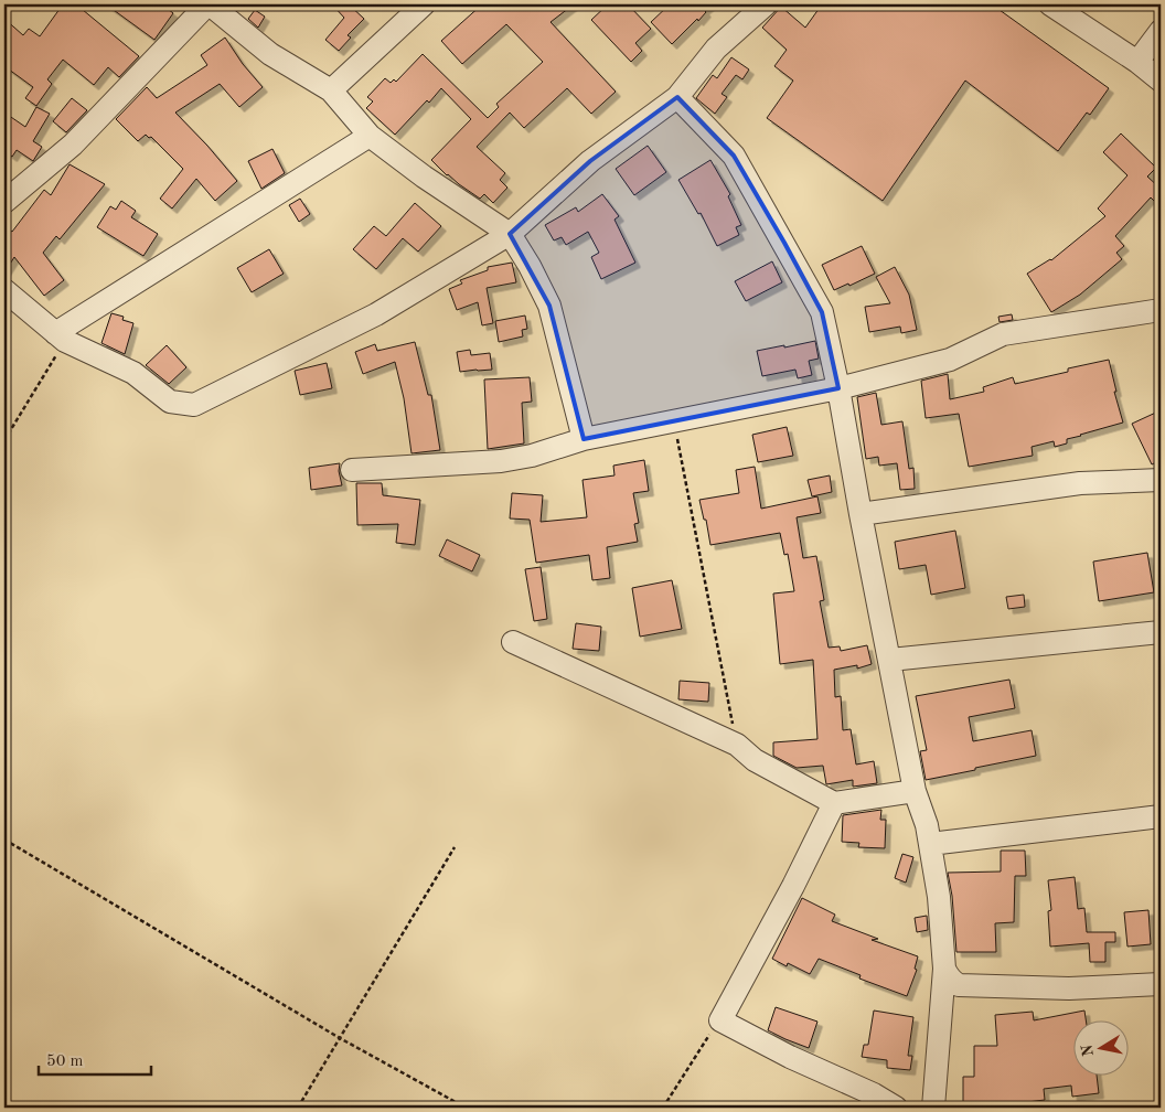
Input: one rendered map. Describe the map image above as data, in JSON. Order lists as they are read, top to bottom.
{
  "scale_bar": "50 m",
  "north": "left"
}
